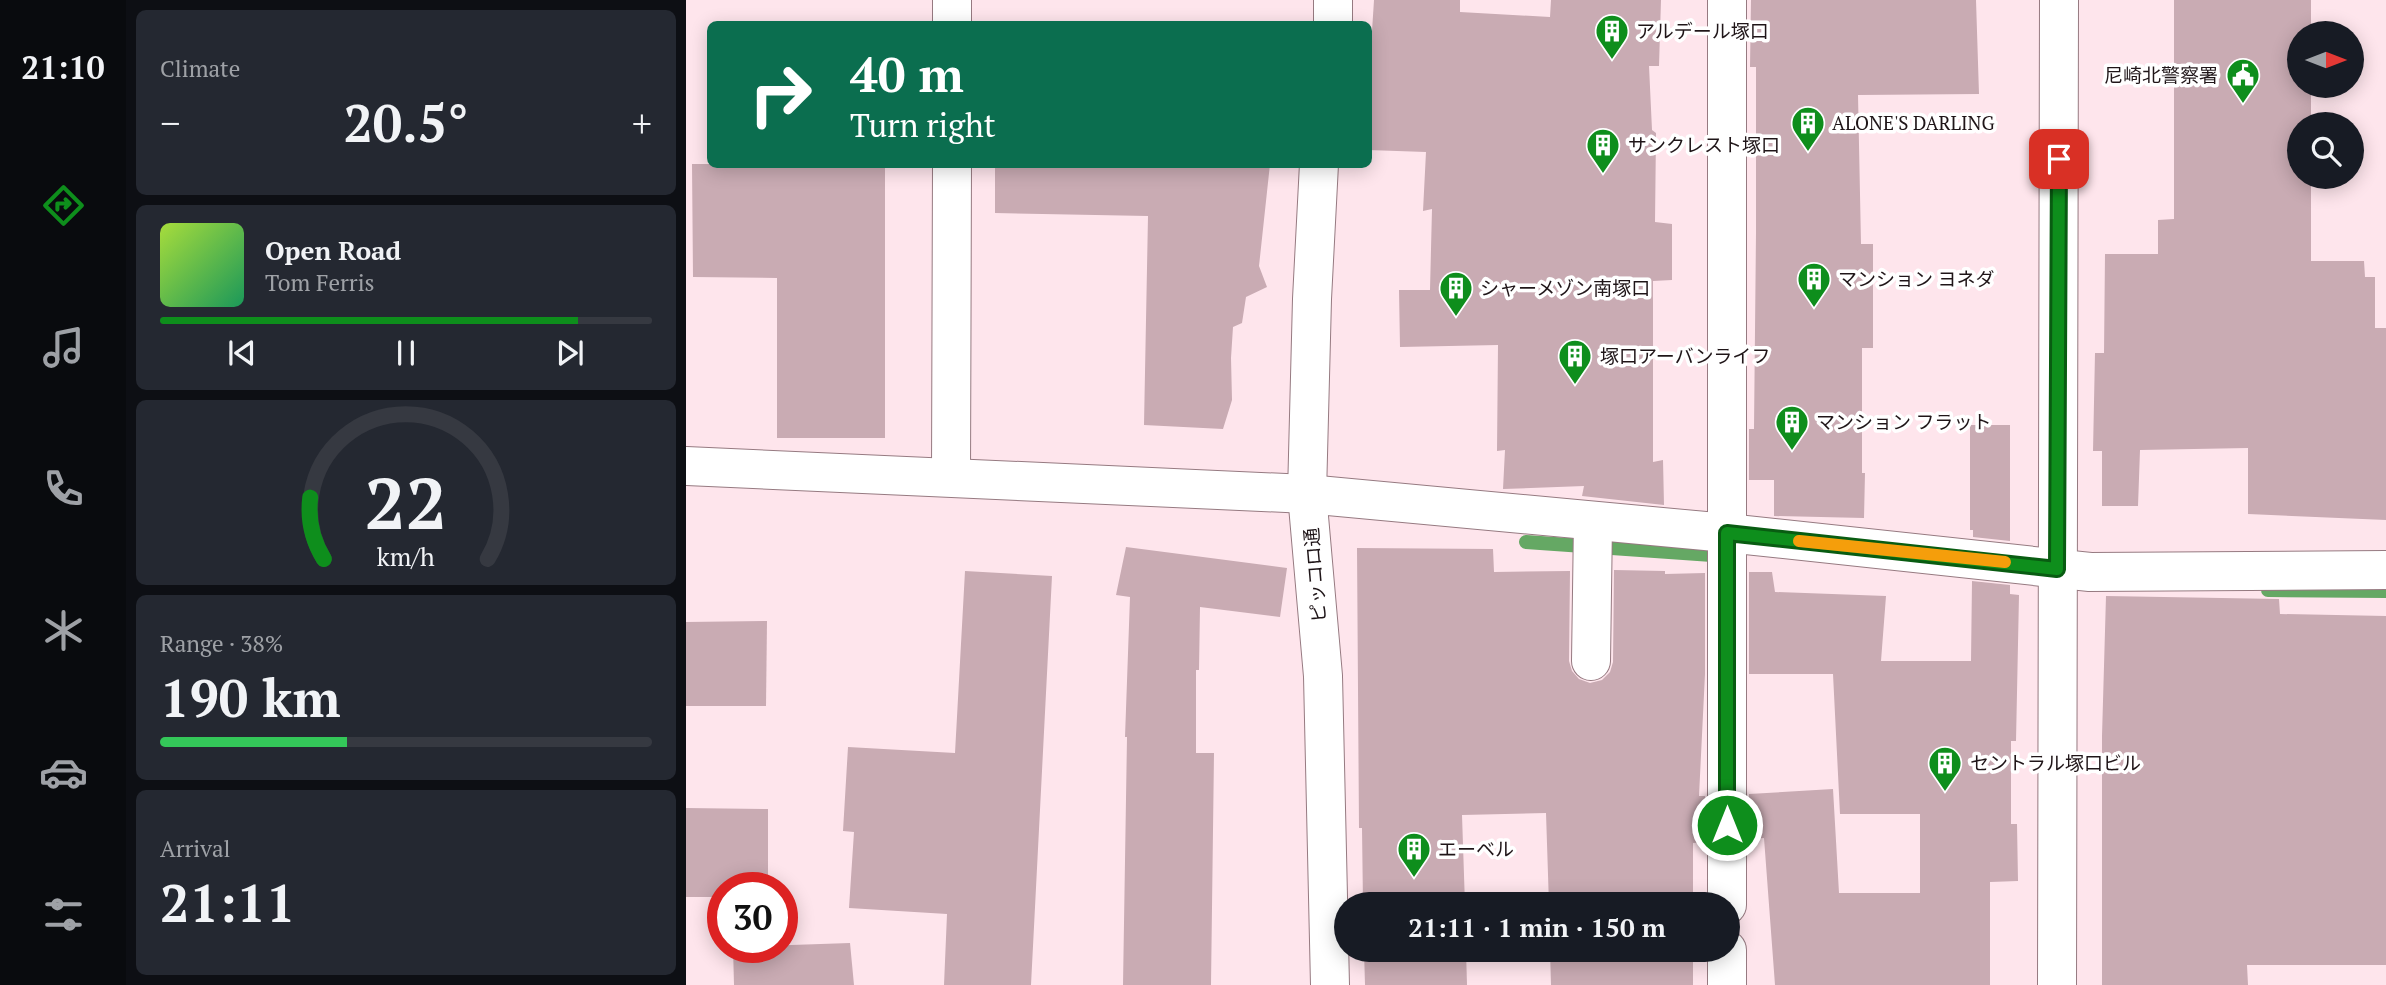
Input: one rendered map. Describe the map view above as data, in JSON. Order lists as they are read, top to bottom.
{
  "streets": {
    "street": ["ピッコロ通"]
  },
  "places": {
    "building": [
      "アルデール塚口",
      "ALONE'S DARLING",
      "サンクレスト塚口",
      "マンション ヨネダ",
      "シャーメゾン南塚口",
      "塚口アーバンライフ",
      "マンション フラット",
      "セントラル塚口ビル",
      "エーベル"
    ],
    "public building": ["尼崎北警察署"]
  },
  "north": "right",
  "page": {
    "tabs": "21:10",
    "tile": [
      "Climate",
      ["Range · 38%", "190 km"],
      ["Arrival", "21:11"]
    ],
    "turn": ["40 m", "Turn right"],
    "heat": ["−", "20.5°", "+"],
    "song": ["Open Road", "Tom Ferris"],
    "limit": "30",
    "trip": "21:11 · 1 min · 150 m",
    "gauge": ["22", "km/h"]
  }
}
